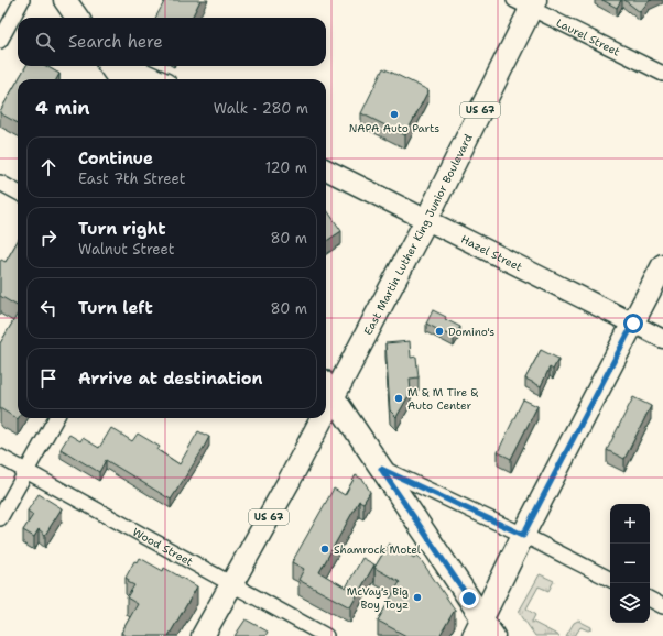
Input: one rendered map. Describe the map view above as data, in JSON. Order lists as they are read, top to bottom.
{
  "streets": {
    "main road": ["US 67", "East Martin Luther King Junior Boulevard", "Hazel Street"],
    "street": ["Laurel Street", "Wood Street"]
  },
  "crossings": [
    ["Laurel Street", "East Martin Luther King Junior Boulevard"],
    ["US 67", "Wood Street"],
    ["East Martin Luther King Junior Boulevard", "Hazel Street"]
  ],
  "places": [
    "NAPA Auto Parts",
    "Domino's",
    "M & M Tire & Auto Center",
    "Shamrock Motel",
    "McVay's Big Boy Toyz"
  ],
  "page": {
    "search": "Search here",
    "heading": ["4 min", "Walk · 280 m"],
    "list": [
      ["Continue", "East 7th Street", "120 m"],
      ["Turn right", "Walnut Street", "80 m"],
      ["Turn left", "80 m"],
      "Arrive at destination"
    ],
    "map_buttons": ["+", "−"]
  }
}
